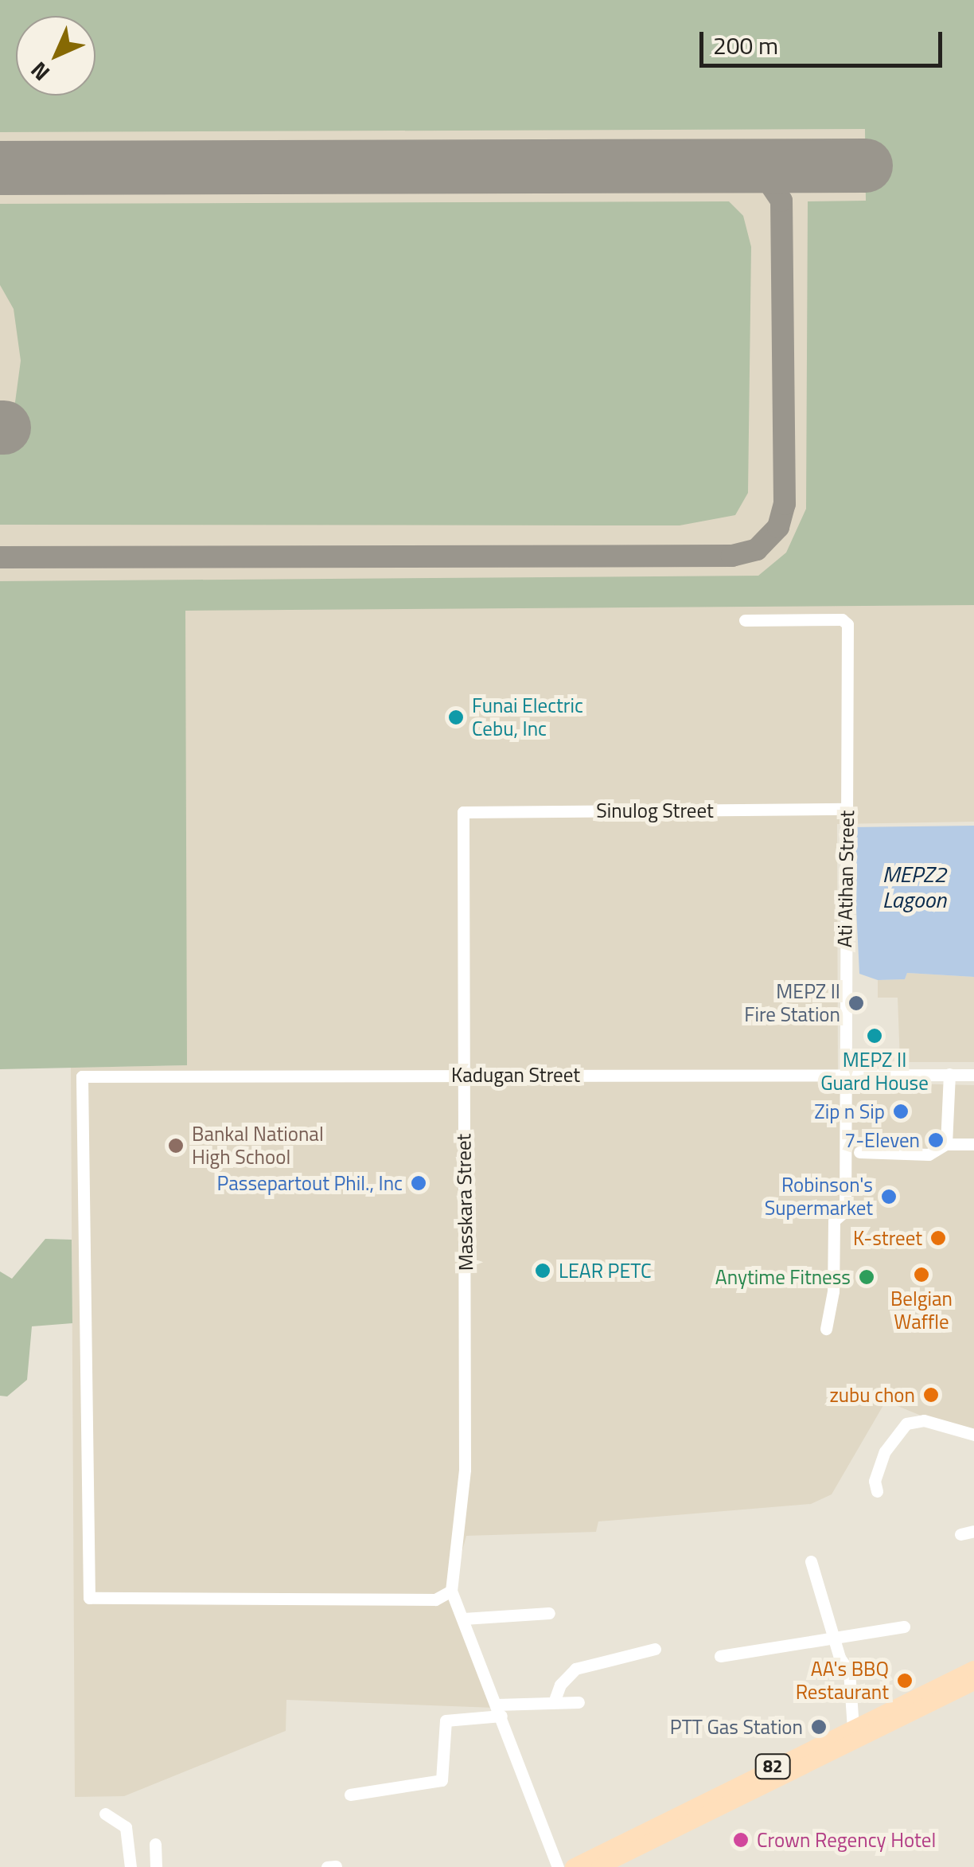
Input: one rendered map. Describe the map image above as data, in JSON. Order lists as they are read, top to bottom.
{
  "streets": {
    "main road": ["82"],
    "street": [
      "Sinulog Street",
      "Ati Atihan Street",
      "Kadugan Street",
      "Masskara Street"
    ]
  },
  "crossings": [
    ["Sinulog Street", "Ati Atihan Street"],
    ["Sinulog Street", "Masskara Street"],
    ["Ati Atihan Street", "Kadugan Street"],
    ["Kadugan Street", "Masskara Street"]
  ],
  "water": ["MEPZ2 Lagoon"],
  "places": [
    "Funai Electric Cebu, Inc",
    "MEPZ II Fire Station",
    "MEPZ II Guard House",
    "Zip n Sip",
    "7-Eleven",
    "Bankal National High School",
    "Passepartout Phil., Inc",
    "Robinson's Supermarket",
    "K-street",
    "LEAR PETC",
    "Belgian Waffle",
    "Anytime Fitness",
    "zubu chon",
    "AA's BBQ Restaurant",
    "PTT Gas Station",
    "Crown Regency Hotel"
  ],
  "scale_bar": "200 m",
  "north": "bottom left"
}
